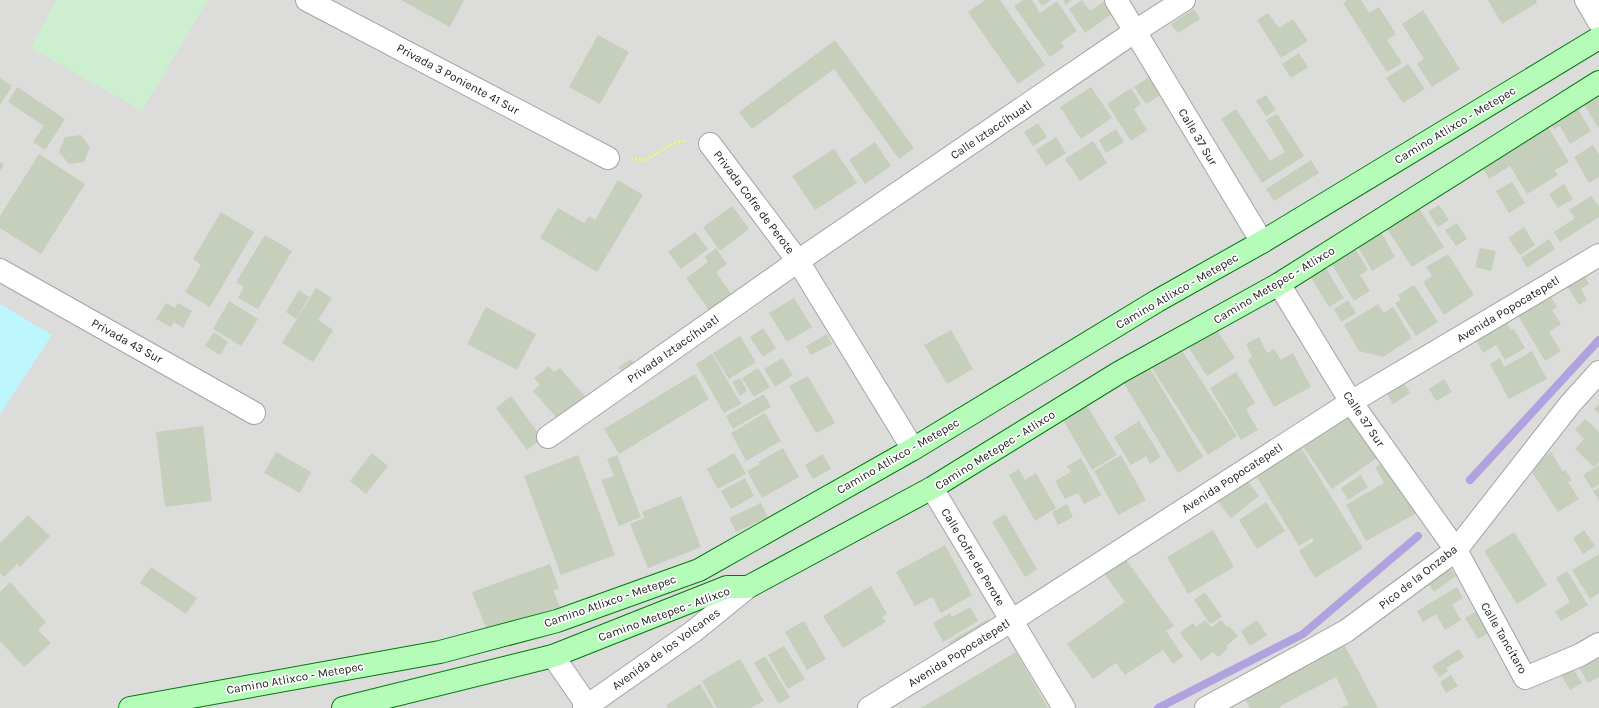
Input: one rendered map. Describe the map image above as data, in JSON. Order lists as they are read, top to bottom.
{
  "streets": {
    "main road": ["Camino Atlixco - Metepec", "Camino Metepec - Atlixco"],
    "street": [
      "Privada 3 Poniente 41 Sur",
      "Calle Iztaccíhuatl",
      "Calle 37 Sur",
      "Privada Cofre de Perote",
      "Avenida Popocatepetl",
      "Privada 43 Sur",
      "Privada Iztaccíhuatl",
      "Calle Cofre de Perote",
      "Pico de la Onzaba",
      "Calle Tancítaro",
      "Avenida de los Volcanes"
    ]
  },
  "crossings": [
    ["Camino Atlixco - Metepec", "Calle 37 Sur"],
    ["Calle Iztaccíhuatl", "Calle 37 Sur"],
    ["Calle Iztaccíhuatl", "Privada Cofre de Perote"],
    ["Calle Iztaccíhuatl", "Privada Iztaccíhuatl"],
    ["Calle 37 Sur", "Camino Metepec - Atlixco"],
    ["Calle 37 Sur", "Avenida Popocatepetl"],
    ["Calle 37 Sur", "Pico de la Onzaba"],
    ["Calle 37 Sur", "Calle Tancítaro"],
    ["Privada Cofre de Perote", "Privada Iztaccíhuatl"],
    ["Camino Metepec - Atlixco", "Calle Cofre de Perote"],
    ["Camino Metepec - Atlixco", "Avenida de los Volcanes"],
    ["Avenida Popocatepetl", "Calle Cofre de Perote"],
    ["Pico de la Onzaba", "Calle Tancítaro"]
  ]
}
